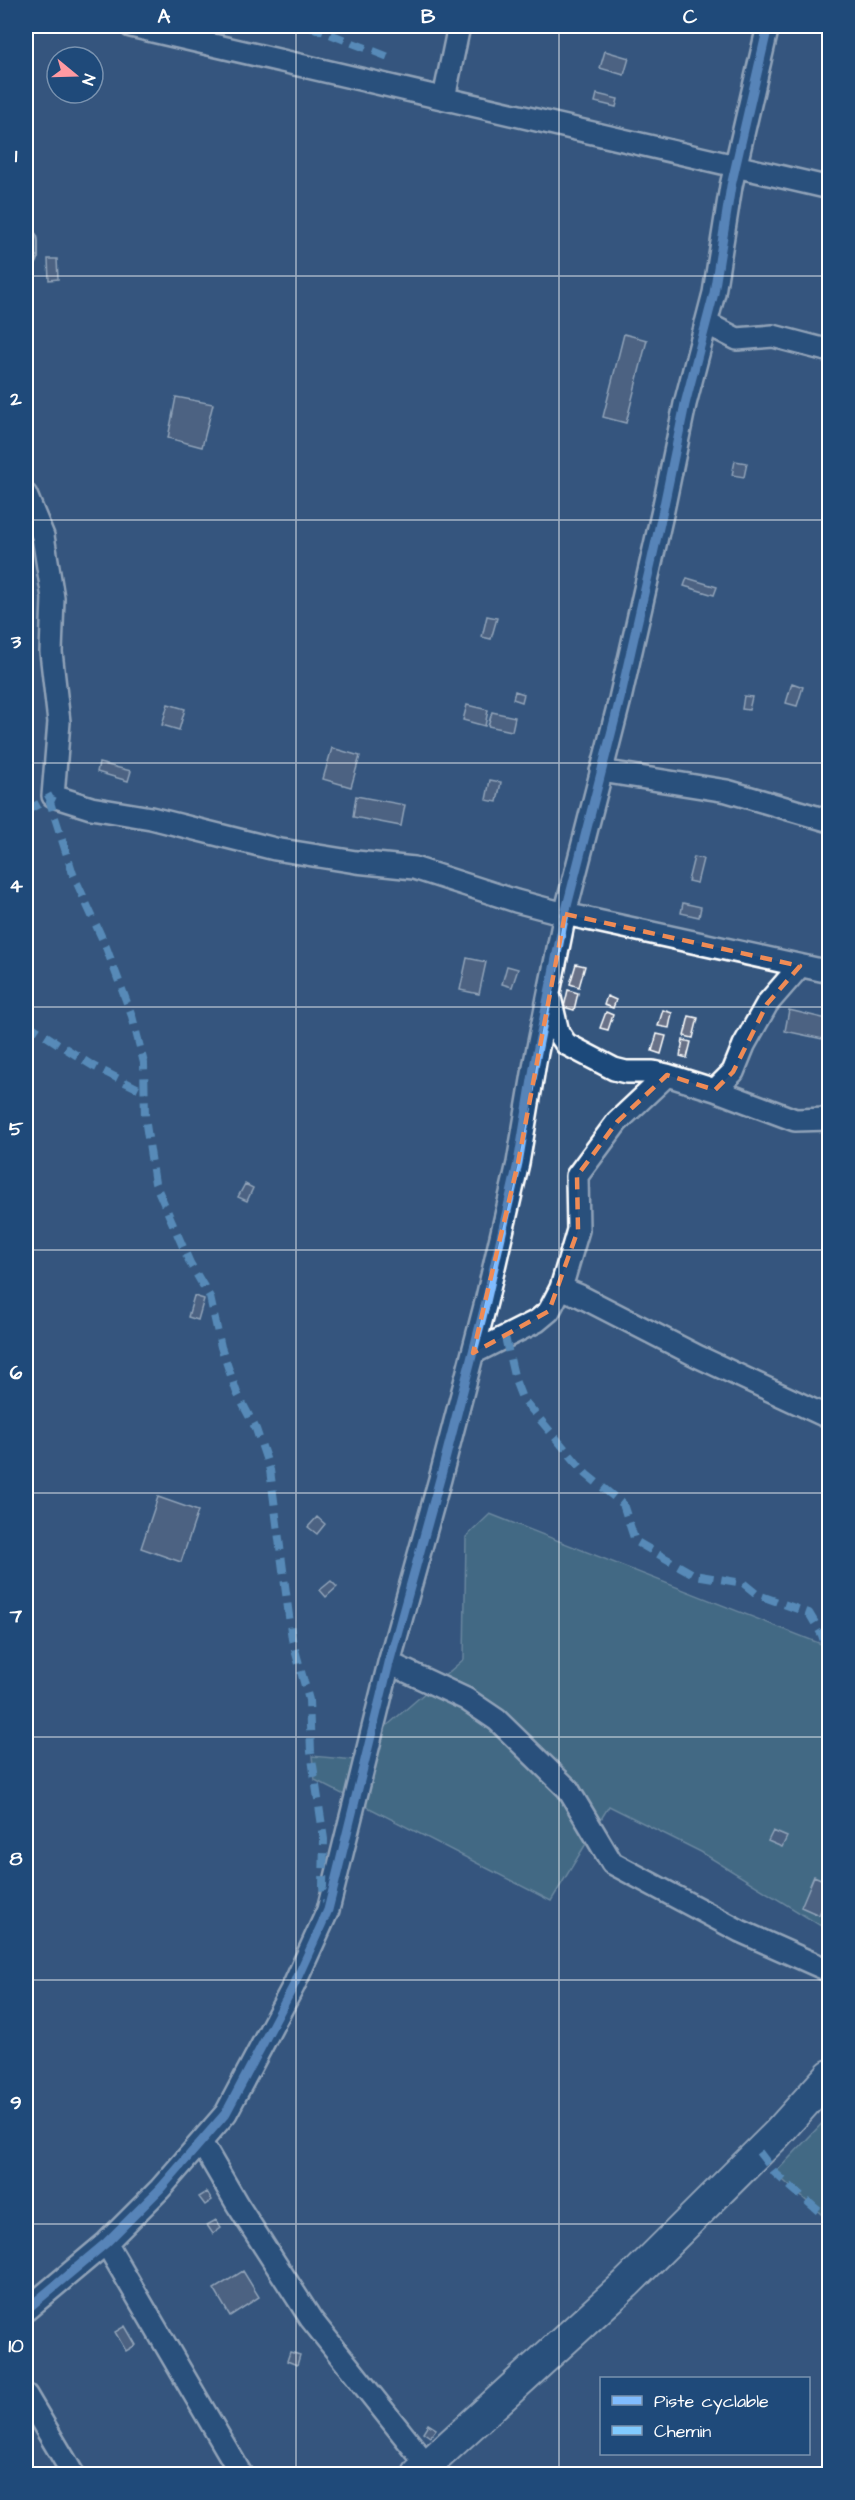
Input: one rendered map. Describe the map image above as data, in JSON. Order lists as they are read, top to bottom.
{
  "legend": ["Piste cyclable", "Chemin"],
  "north": "right",
  "grid": {
    "columns": ["A", "B", "C"],
    "rows": [
      "1",
      "2",
      "3",
      "4",
      "5",
      "6",
      "7",
      "8",
      "9",
      "10"
    ]
  }
}
